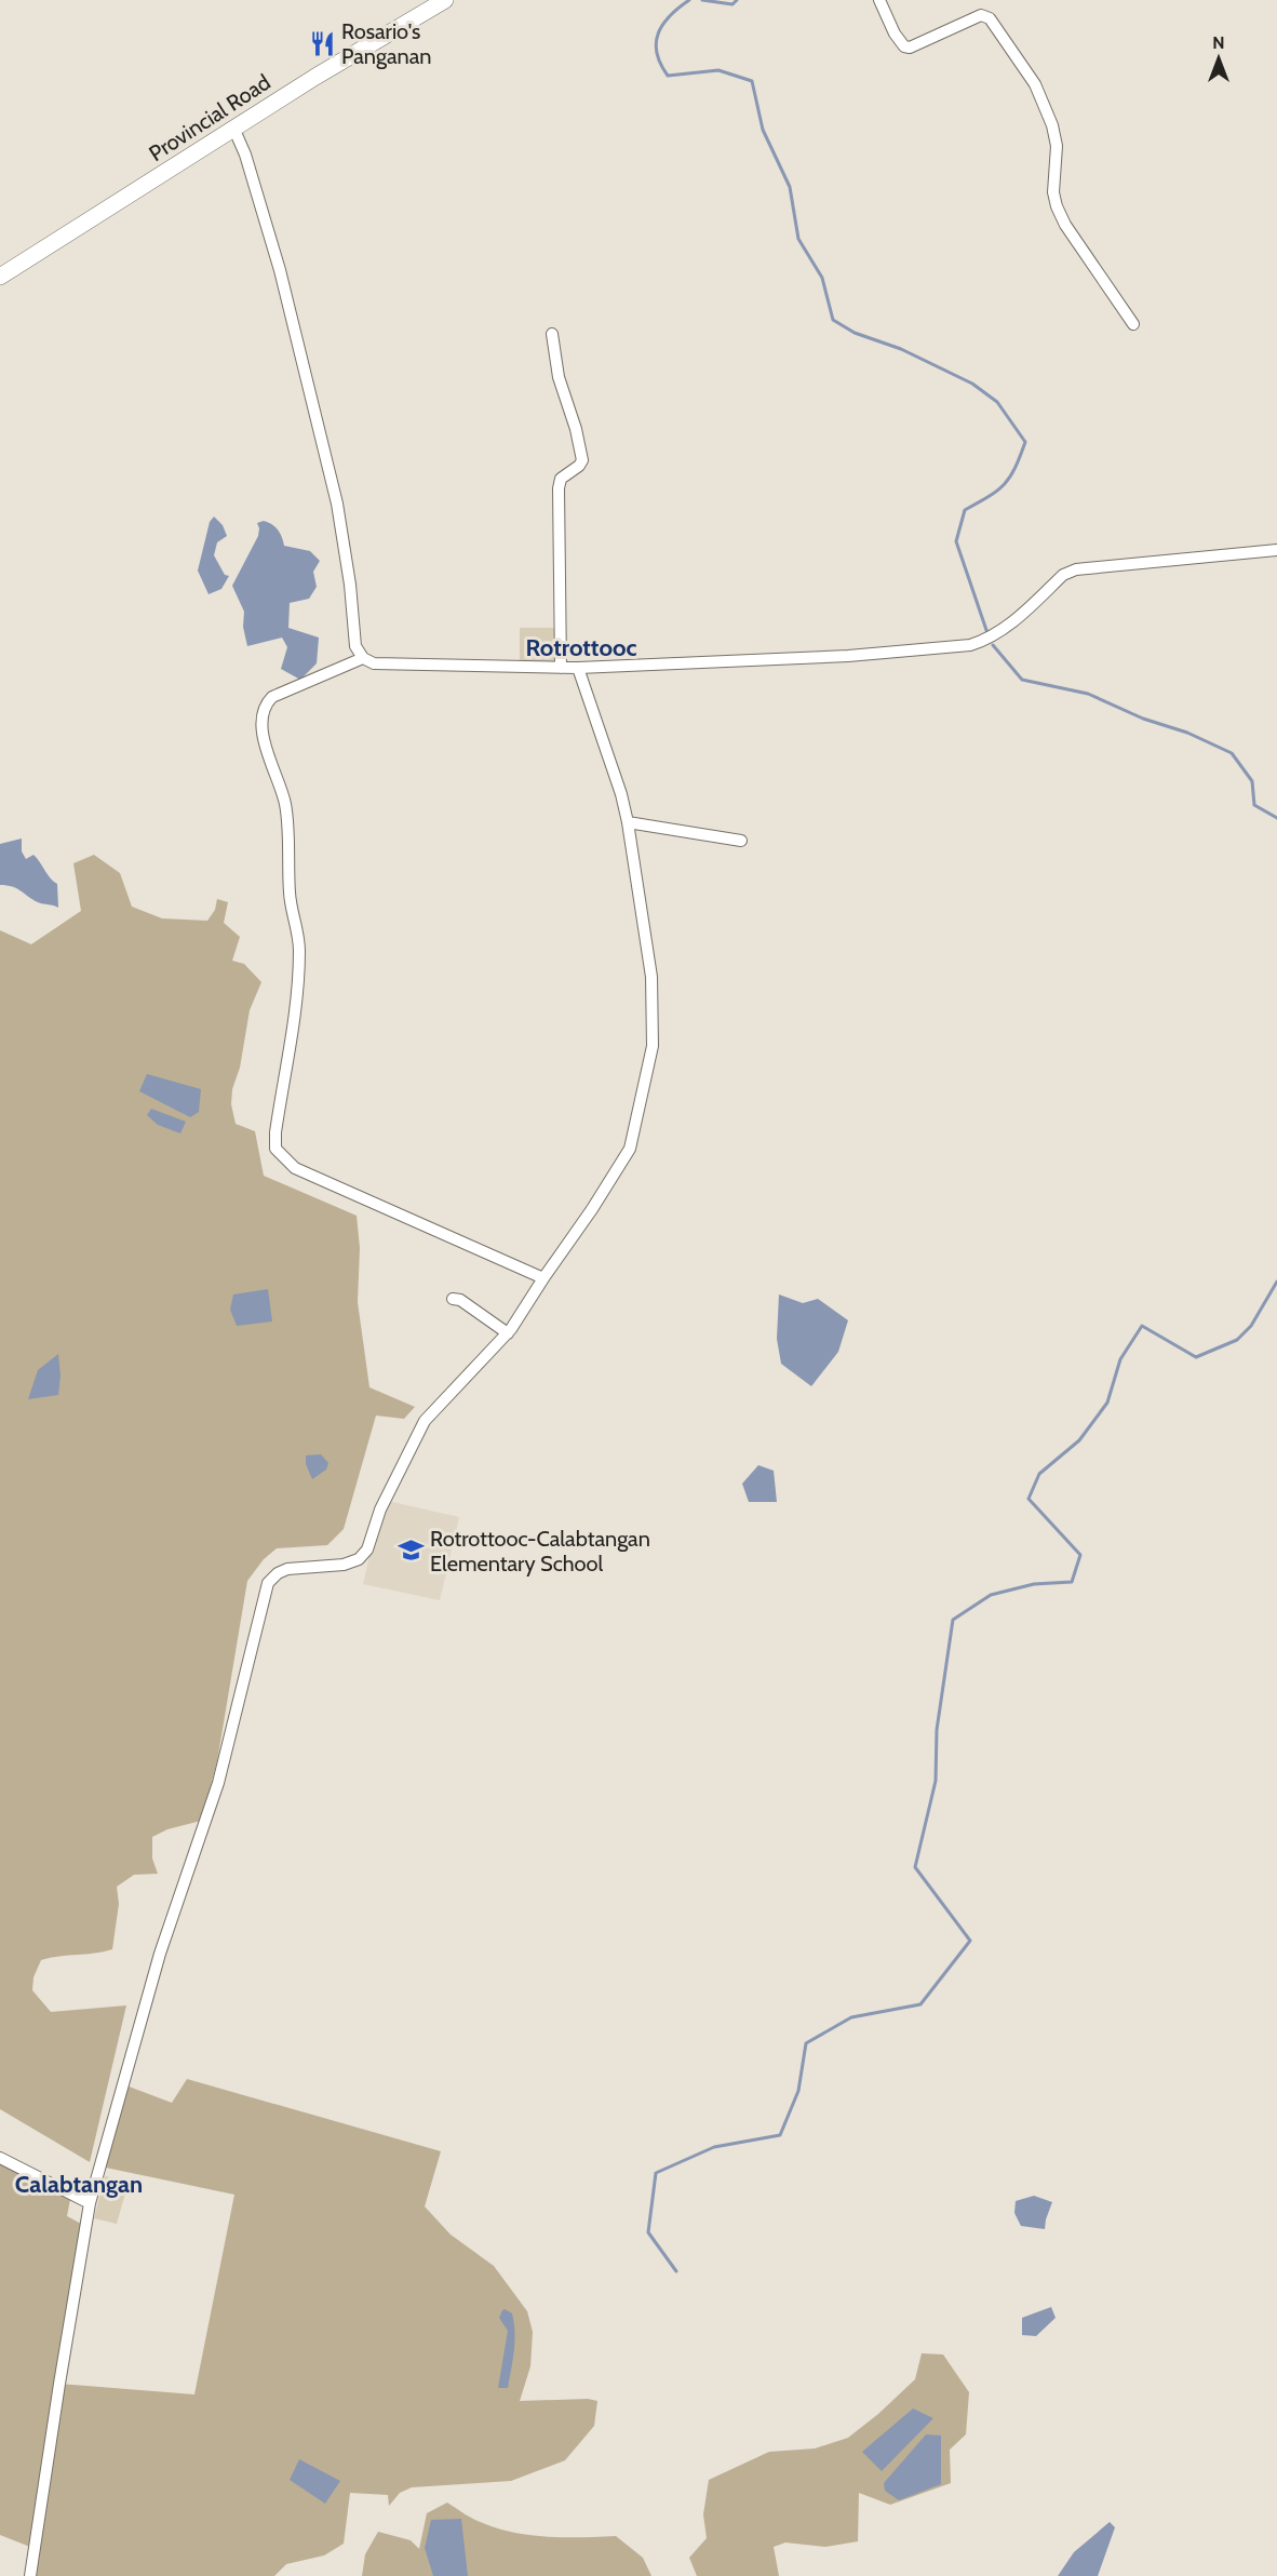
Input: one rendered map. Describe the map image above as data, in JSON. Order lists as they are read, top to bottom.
{
  "streets": {
    "main road": ["Provincial Road"]
  },
  "districts": ["Rotrottooc", "Calabtangan"],
  "places": {
    "restaurant": ["Rosario's Panganan"],
    "school or university": ["Rotrottooc-Calabtangan Elementary School"]
  },
  "north": "top"
}
